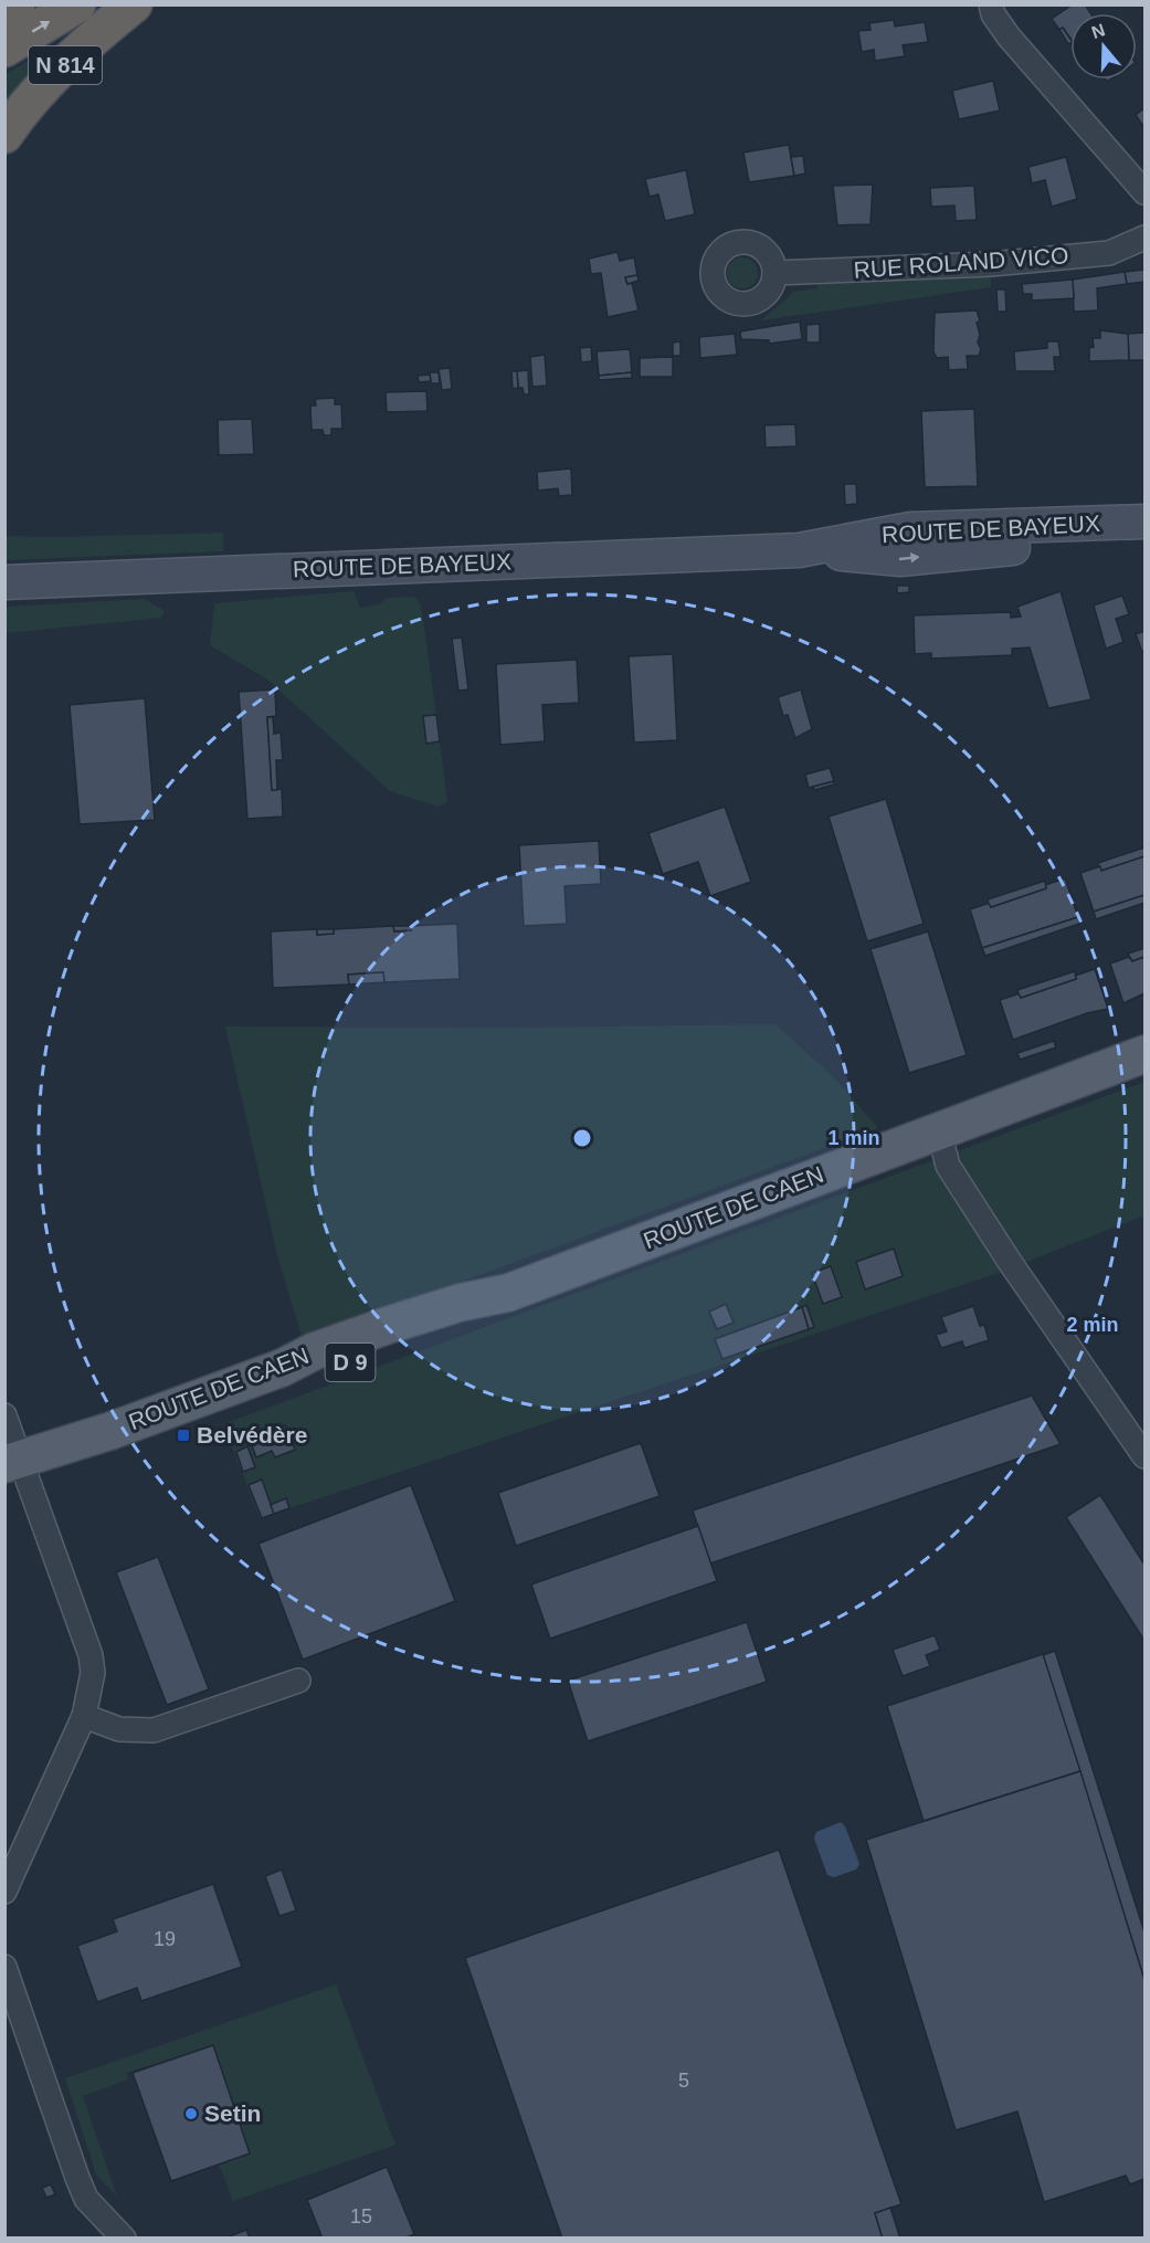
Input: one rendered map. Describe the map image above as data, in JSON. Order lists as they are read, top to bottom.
{
  "streets": {
    "highway": ["N 814"],
    "main road": ["ROUTE DE BAYEUX", "ROUTE DE CAEN", "D 9"],
    "street": ["RUE ROLAND VICO"]
  },
  "places": {
    "transit": ["Belvédère"],
    "other": ["Setin"]
  },
  "house_numbers": ["19", "5", "15"],
  "north": "top",
  "rings": ["1 min", "2 min"]
}
